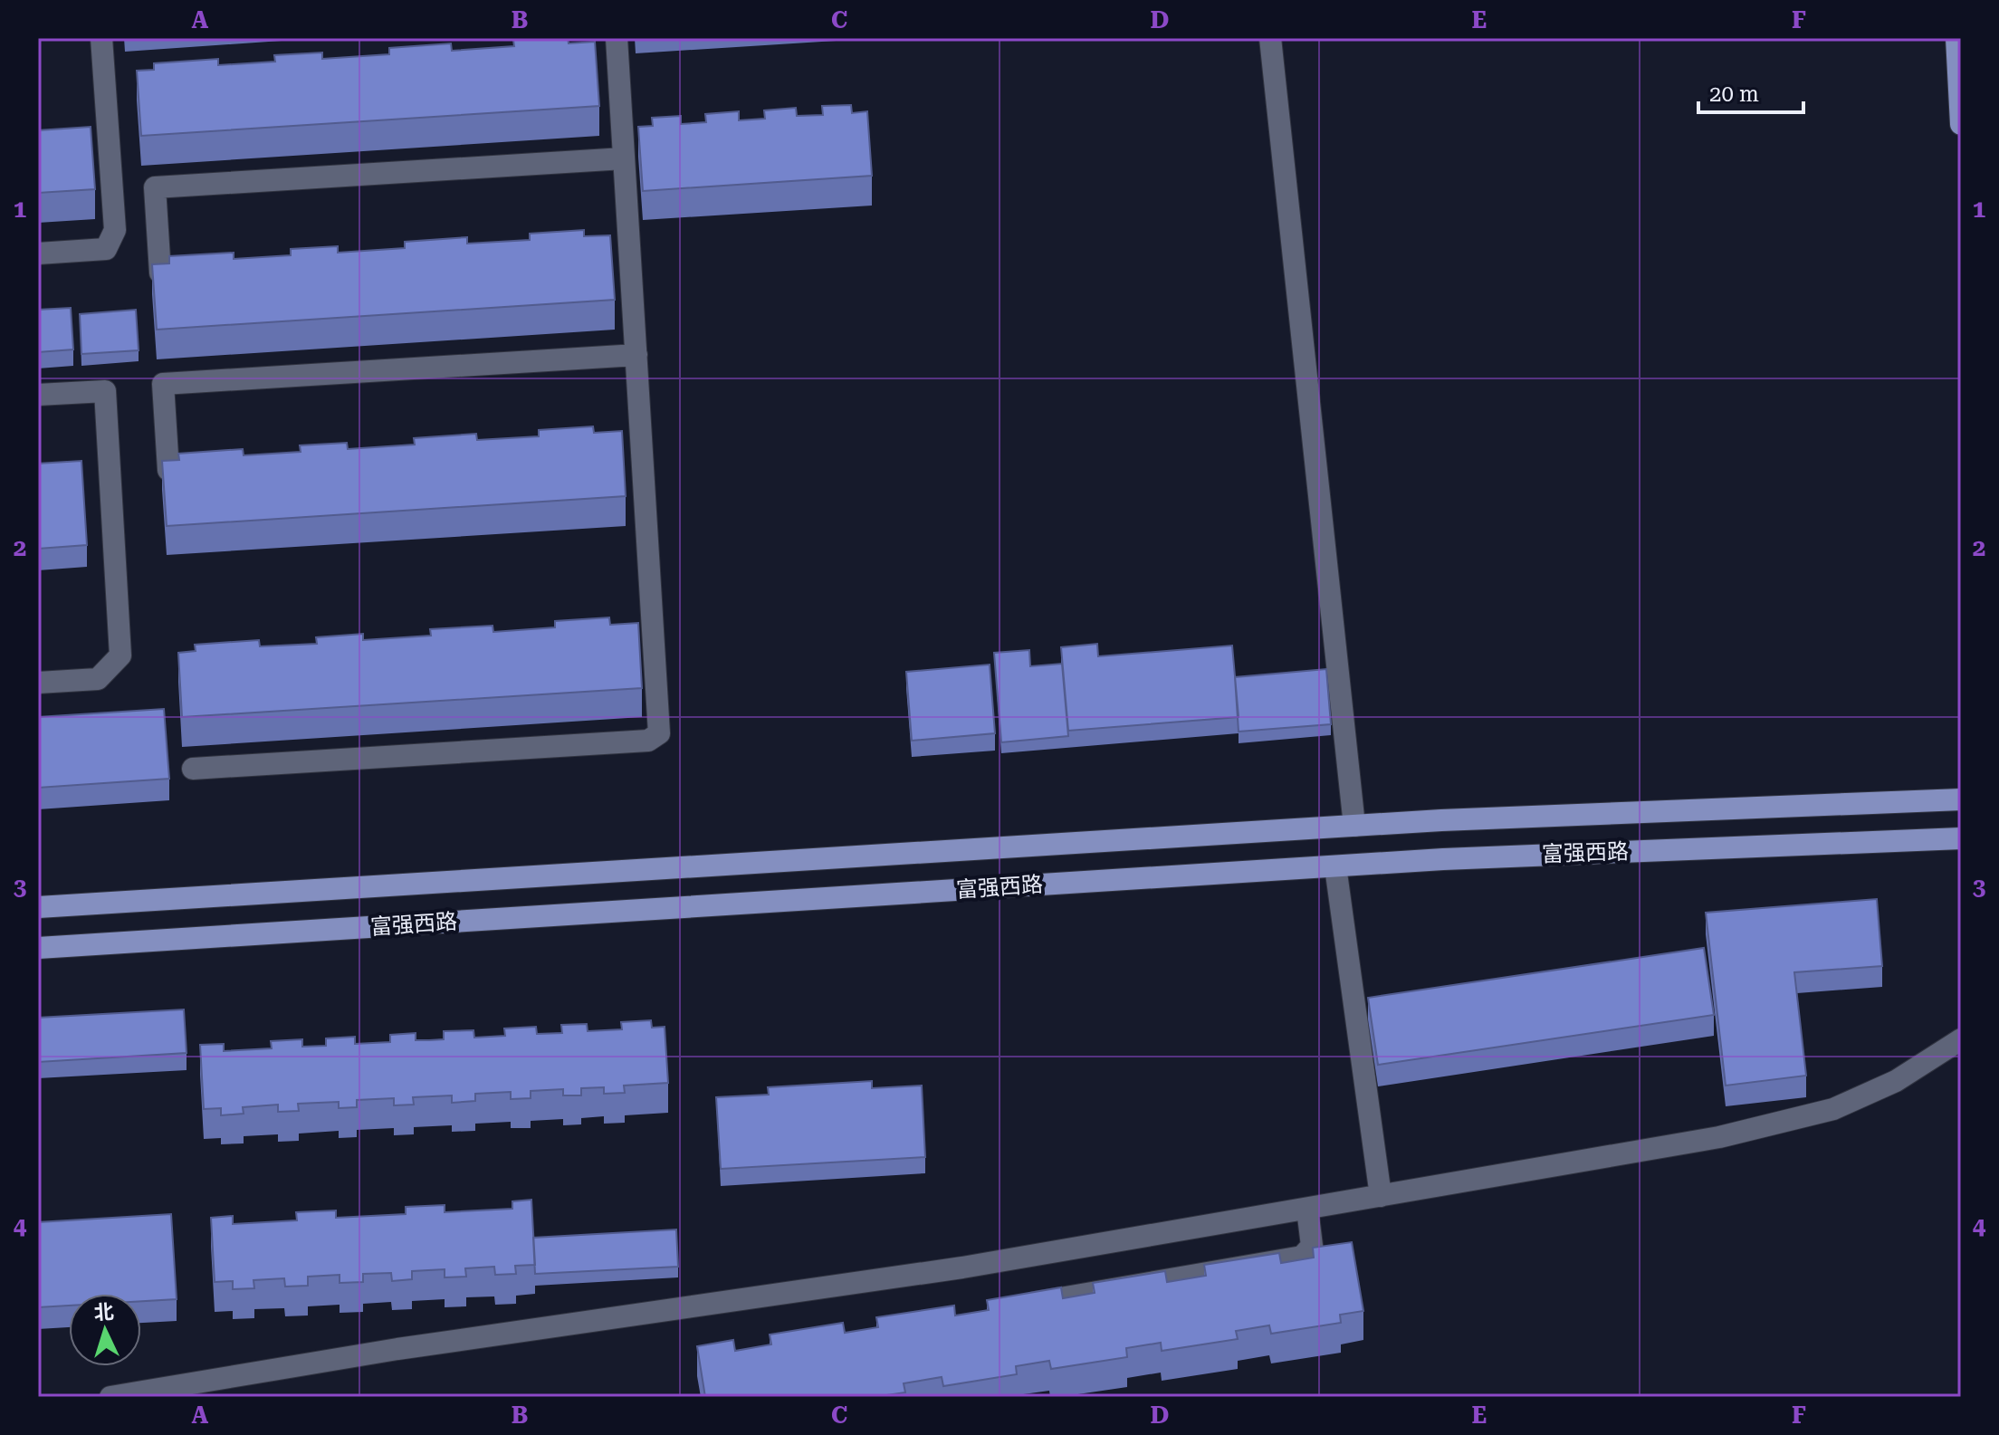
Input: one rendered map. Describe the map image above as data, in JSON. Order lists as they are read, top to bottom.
{
  "streets": {
    "main road": ["富强西路"]
  },
  "scale_bar": "20 m",
  "north": "top",
  "grid": {
    "columns": [
      "A",
      "B",
      "C",
      "D",
      "E",
      "F"
    ],
    "rows": [
      "1",
      "2",
      "3",
      "4"
    ]
  }
}
